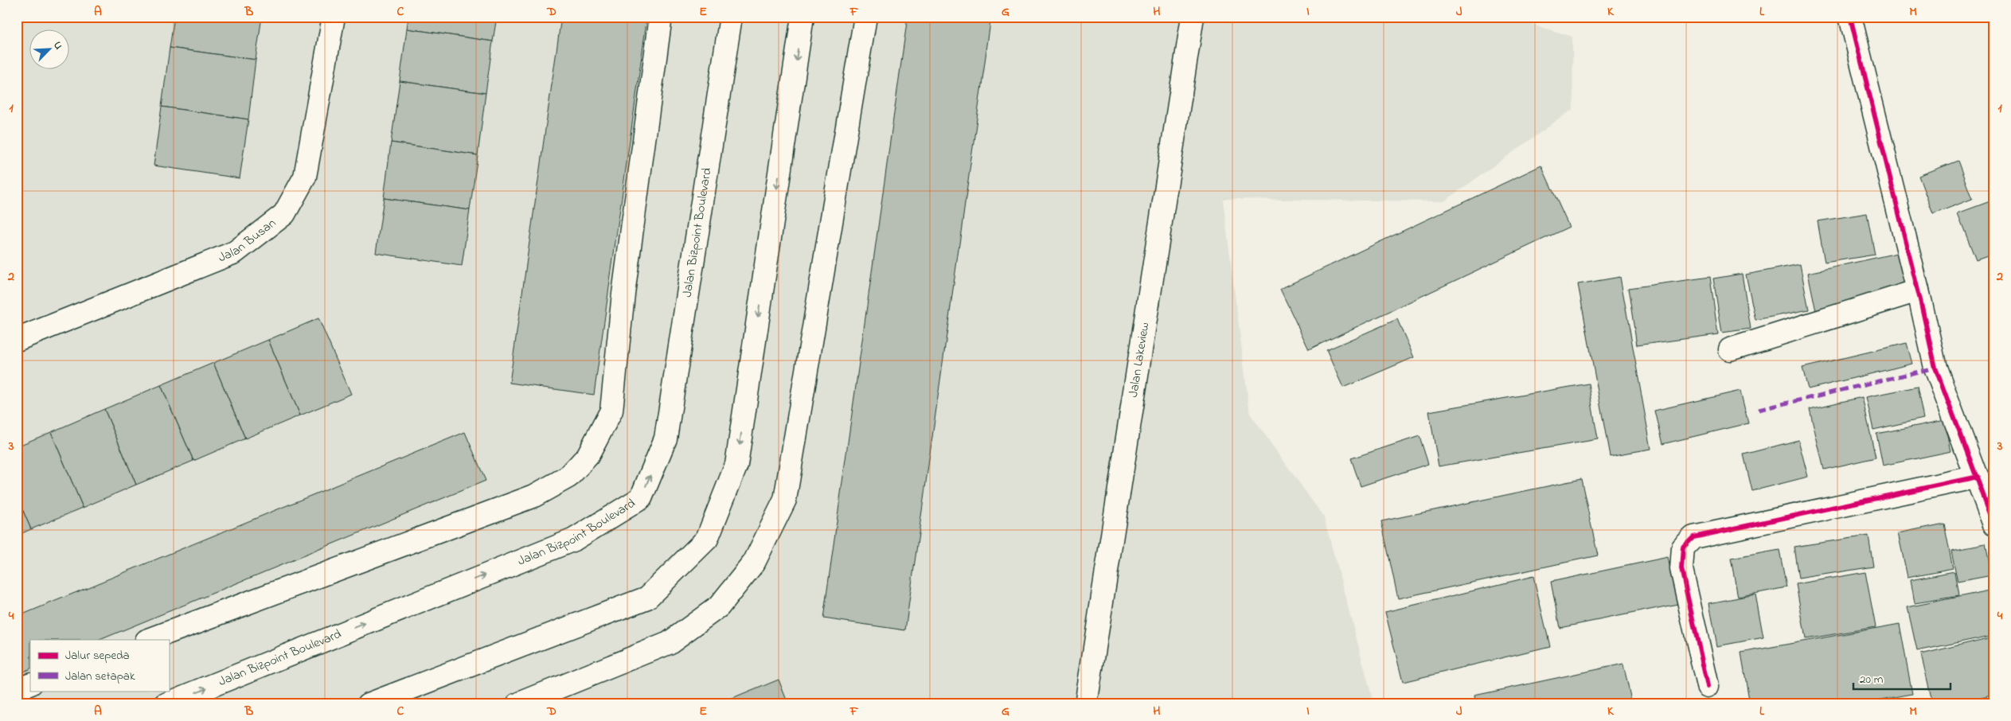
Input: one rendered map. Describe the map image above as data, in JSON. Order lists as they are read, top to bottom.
{
  "streets": {
    "street": ["Jalan Bizpoint Boulevard", "Jalan Busan", "Jalan Lakeview"]
  },
  "one_way": ["Jalan Bizpoint Boulevard"],
  "legend": ["Jalur sepeda", "Jalan setapak"],
  "scale_bar": "20 m",
  "north": "top right",
  "grid": {
    "columns": [
      "A",
      "B",
      "C",
      "D",
      "E",
      "F",
      "G",
      "H",
      "I",
      "J",
      "K",
      "L",
      "M"
    ],
    "rows": [
      "1",
      "2",
      "3",
      "4"
    ]
  }
}
